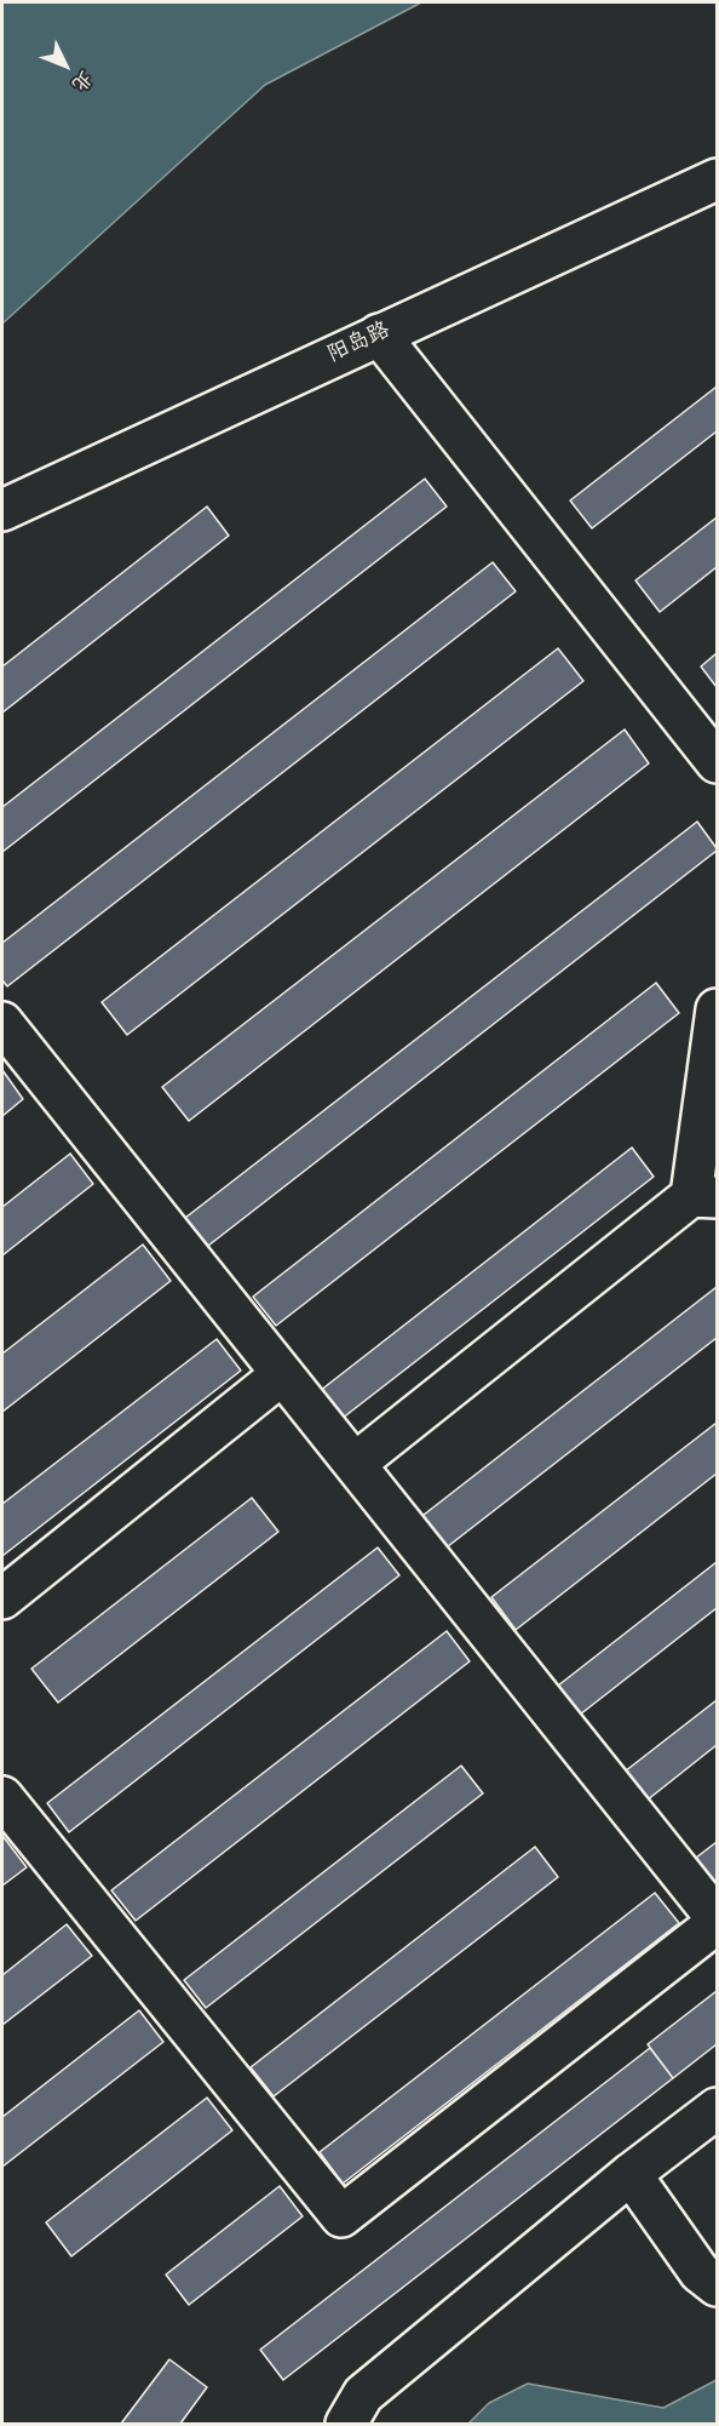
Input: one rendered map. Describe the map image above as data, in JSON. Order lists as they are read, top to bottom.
{
  "streets": {
    "street": ["阳岛路"]
  },
  "north": "bottom right"
}
